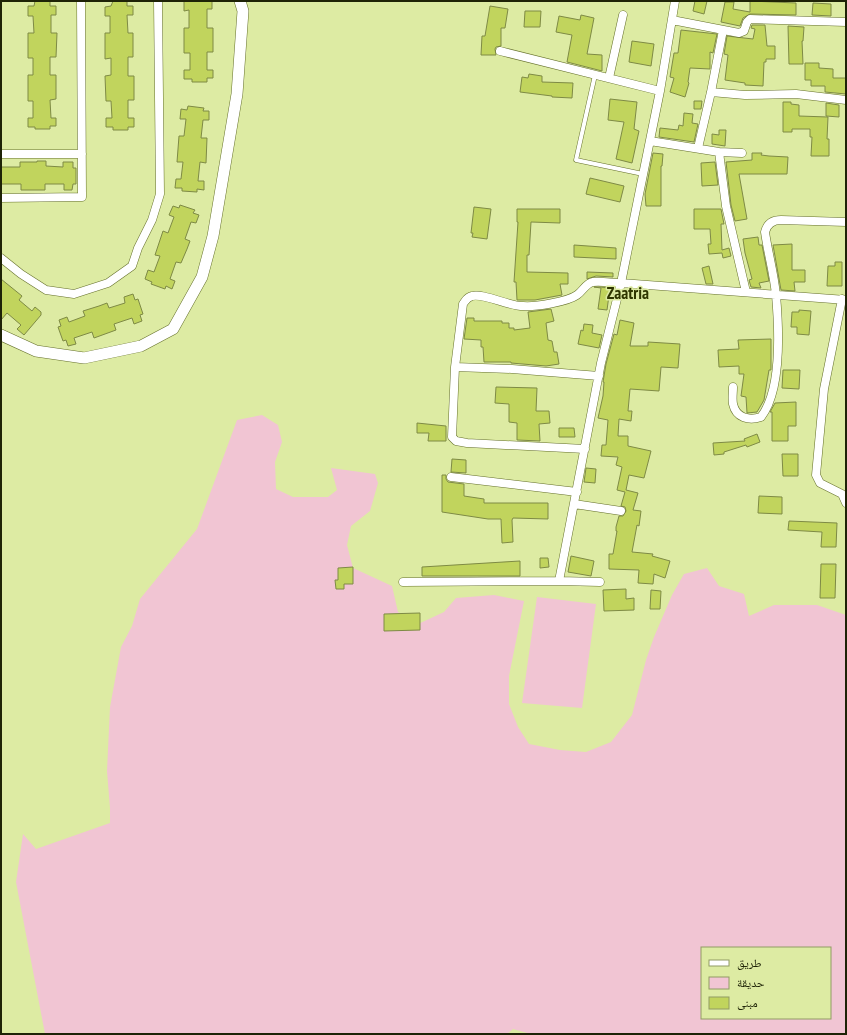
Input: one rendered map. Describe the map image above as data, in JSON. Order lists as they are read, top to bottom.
{
  "districts": ["Zaatria"],
  "legend": ["طريق", "حديقة", "مبنى"]
}
